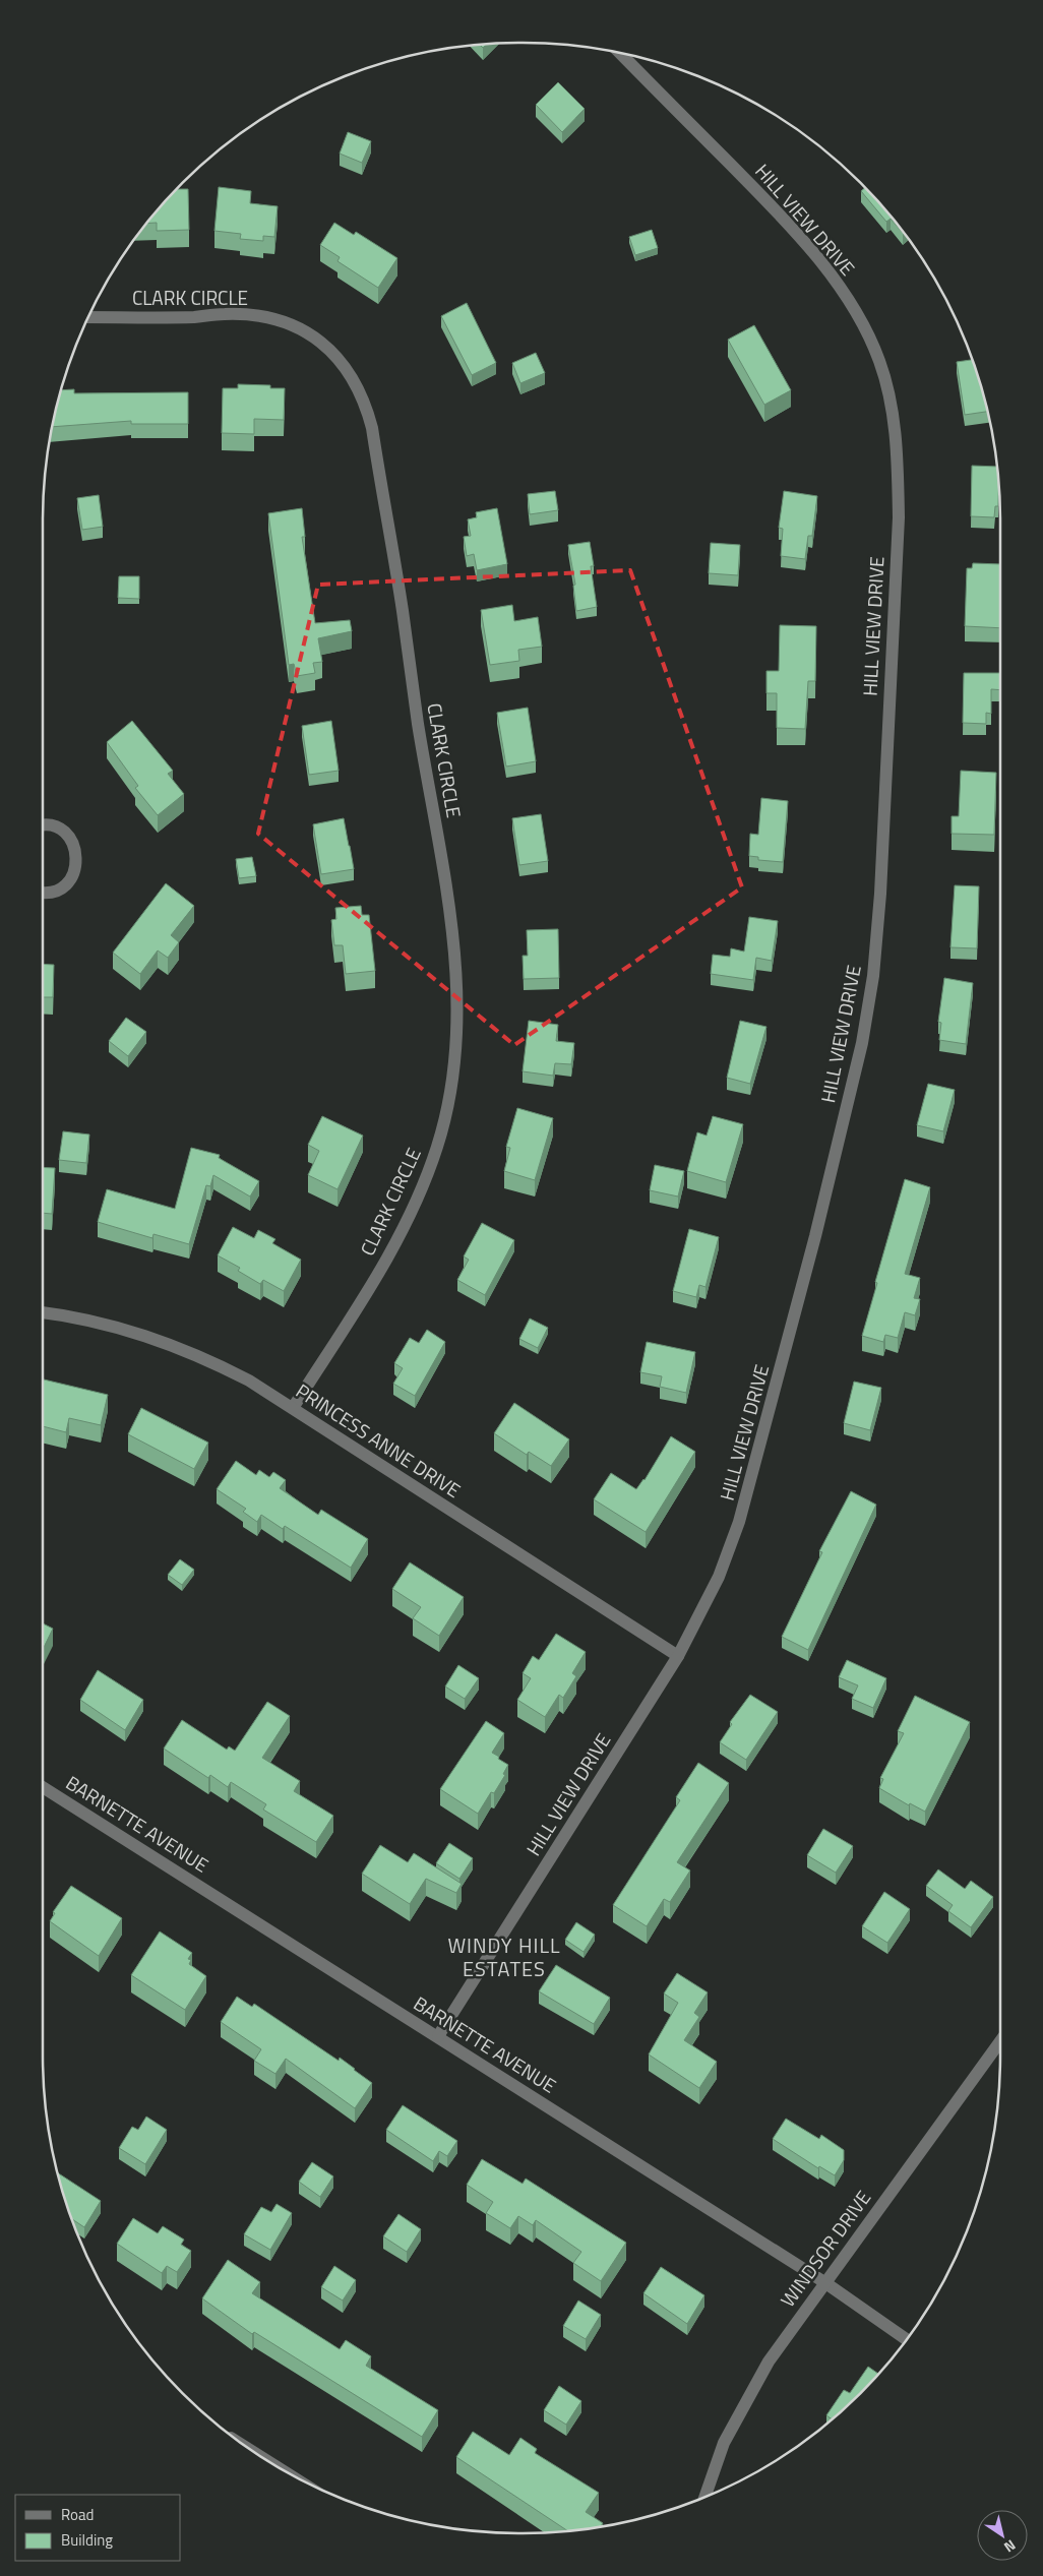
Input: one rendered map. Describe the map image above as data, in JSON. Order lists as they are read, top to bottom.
{
  "streets": {
    "street": [
      "HILL VIEW DRIVE",
      "CLARK CIRCLE",
      "PRINCESS ANNE DRIVE",
      "BARNETTE AVENUE",
      "WINDSOR DRIVE"
    ]
  },
  "crossings": [
    ["HILL VIEW DRIVE", "PRINCESS ANNE DRIVE"],
    ["HILL VIEW DRIVE", "BARNETTE AVENUE"],
    ["CLARK CIRCLE", "PRINCESS ANNE DRIVE"],
    ["BARNETTE AVENUE", "WINDSOR DRIVE"]
  ],
  "districts": ["WINDY HILL ESTATES"],
  "legend": ["Road", "Building"],
  "north": "bottom right"
}
